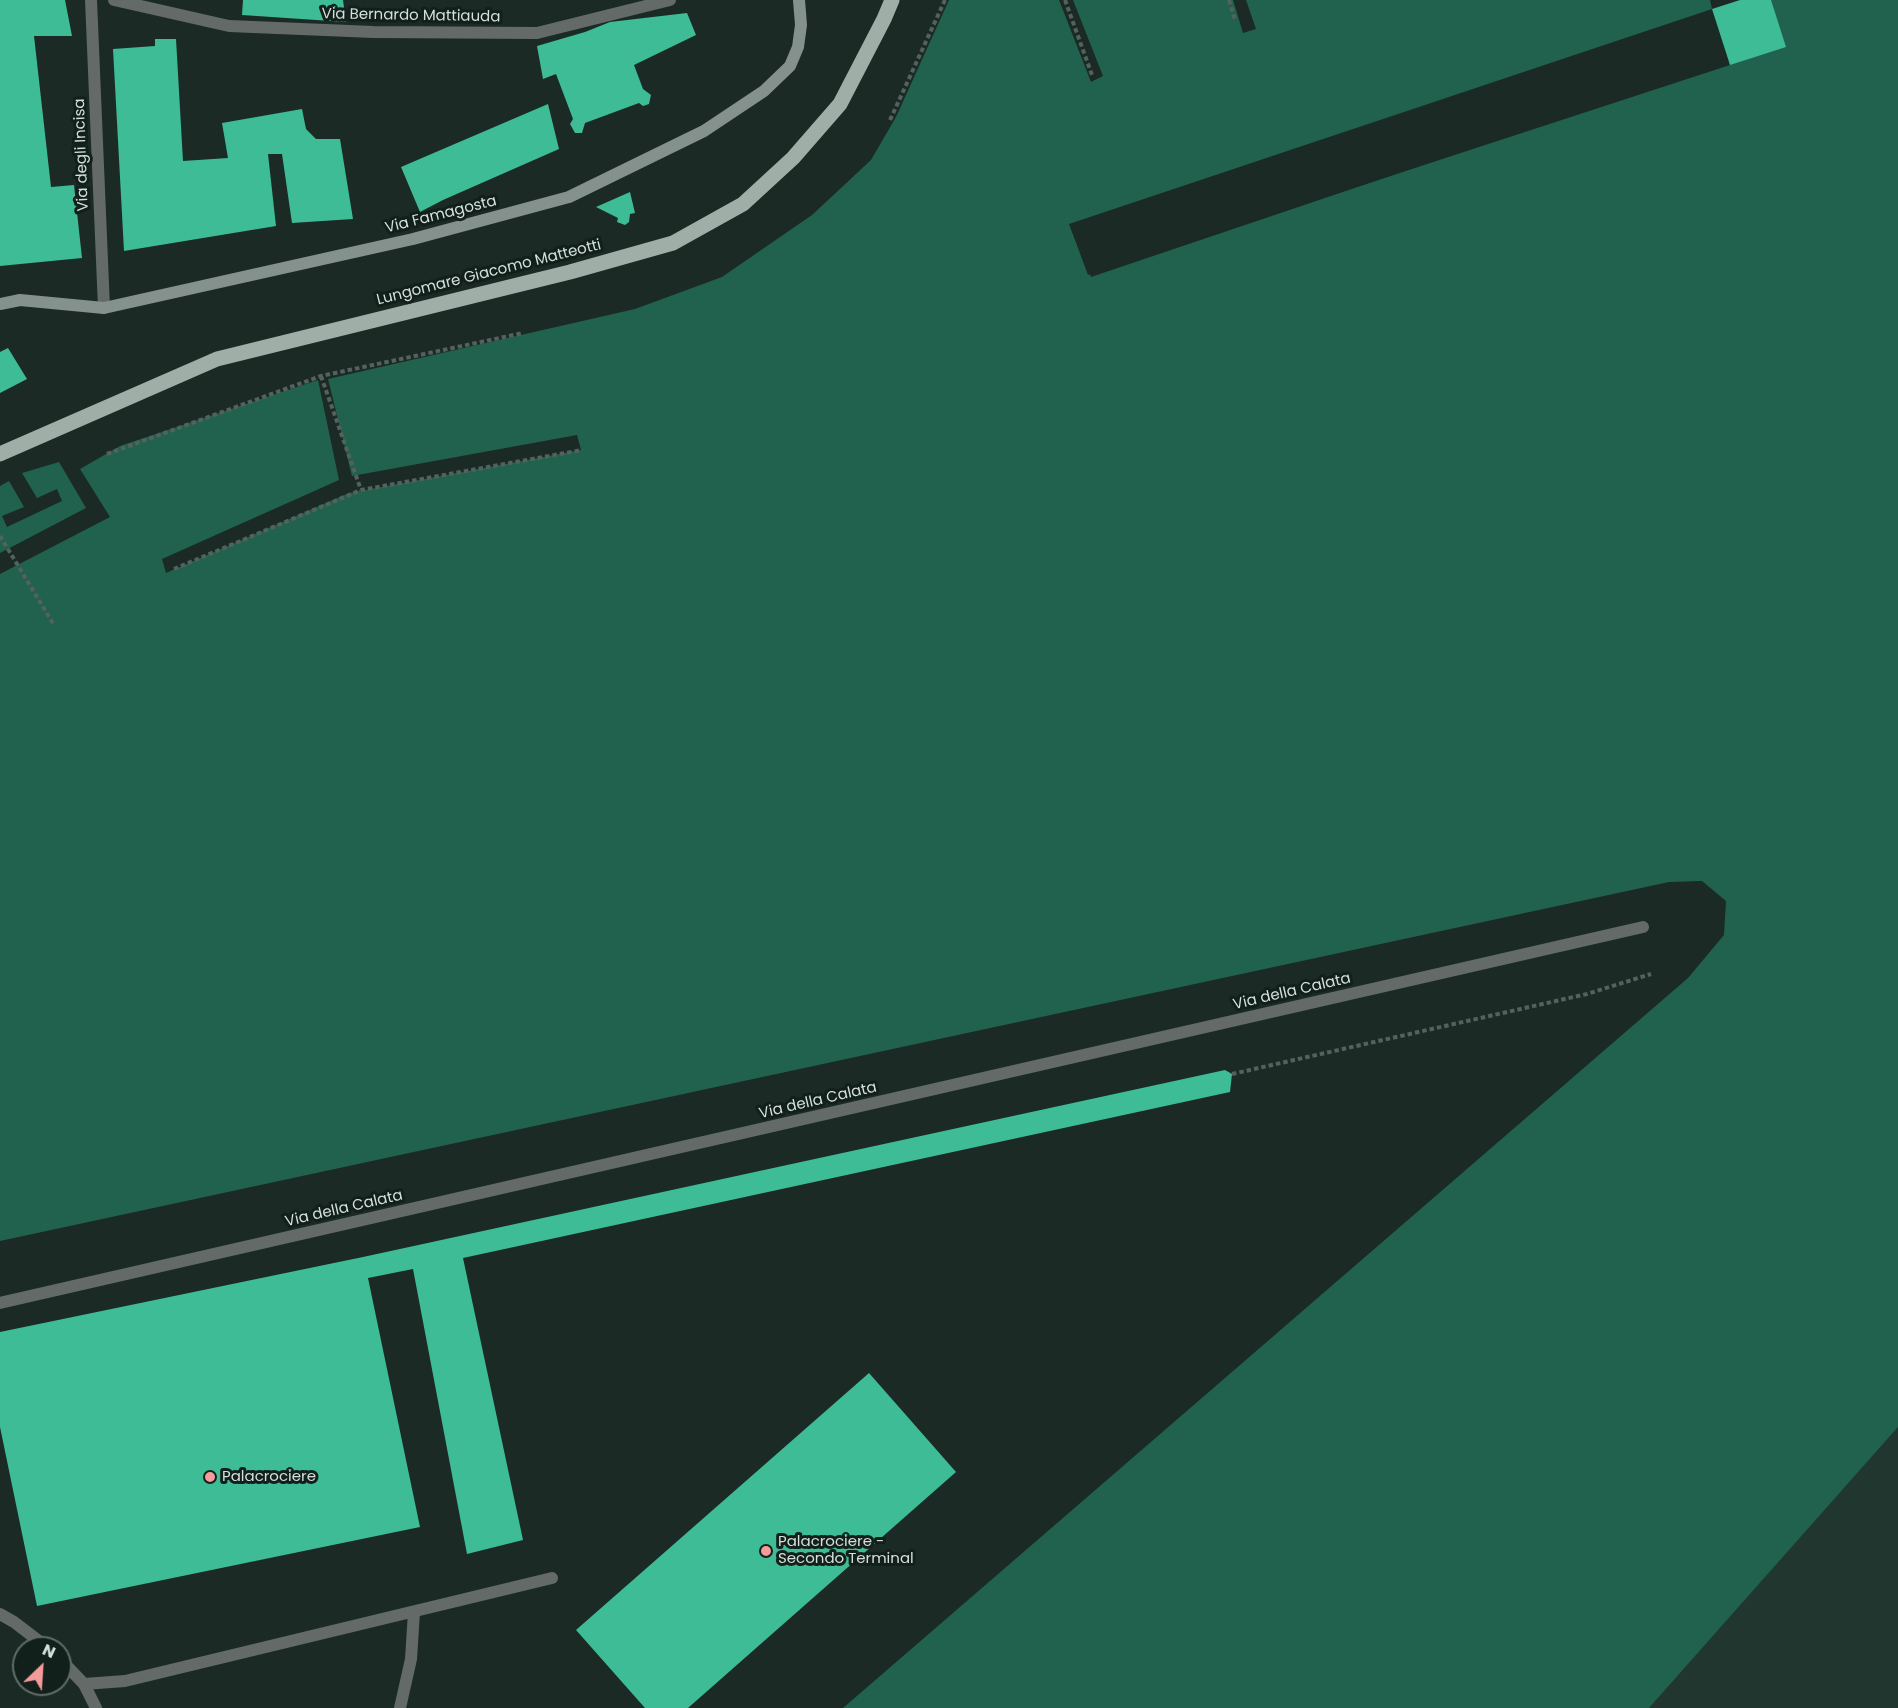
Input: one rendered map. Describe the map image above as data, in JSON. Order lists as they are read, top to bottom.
{
  "streets": {
    "main road": ["Lungomare Giacomo Matteotti"],
    "street": [
      "Via Bernardo Mattiauda",
      "Via degli Incisa",
      "Via Famagosta",
      "Via della Calata"
    ]
  },
  "crossings": [
    ["Via degli Incisa", "Via Famagosta"]
  ],
  "places": ["Palacrociere", "Palacrociere - Secondo Terminal"],
  "north": "top right"
}
